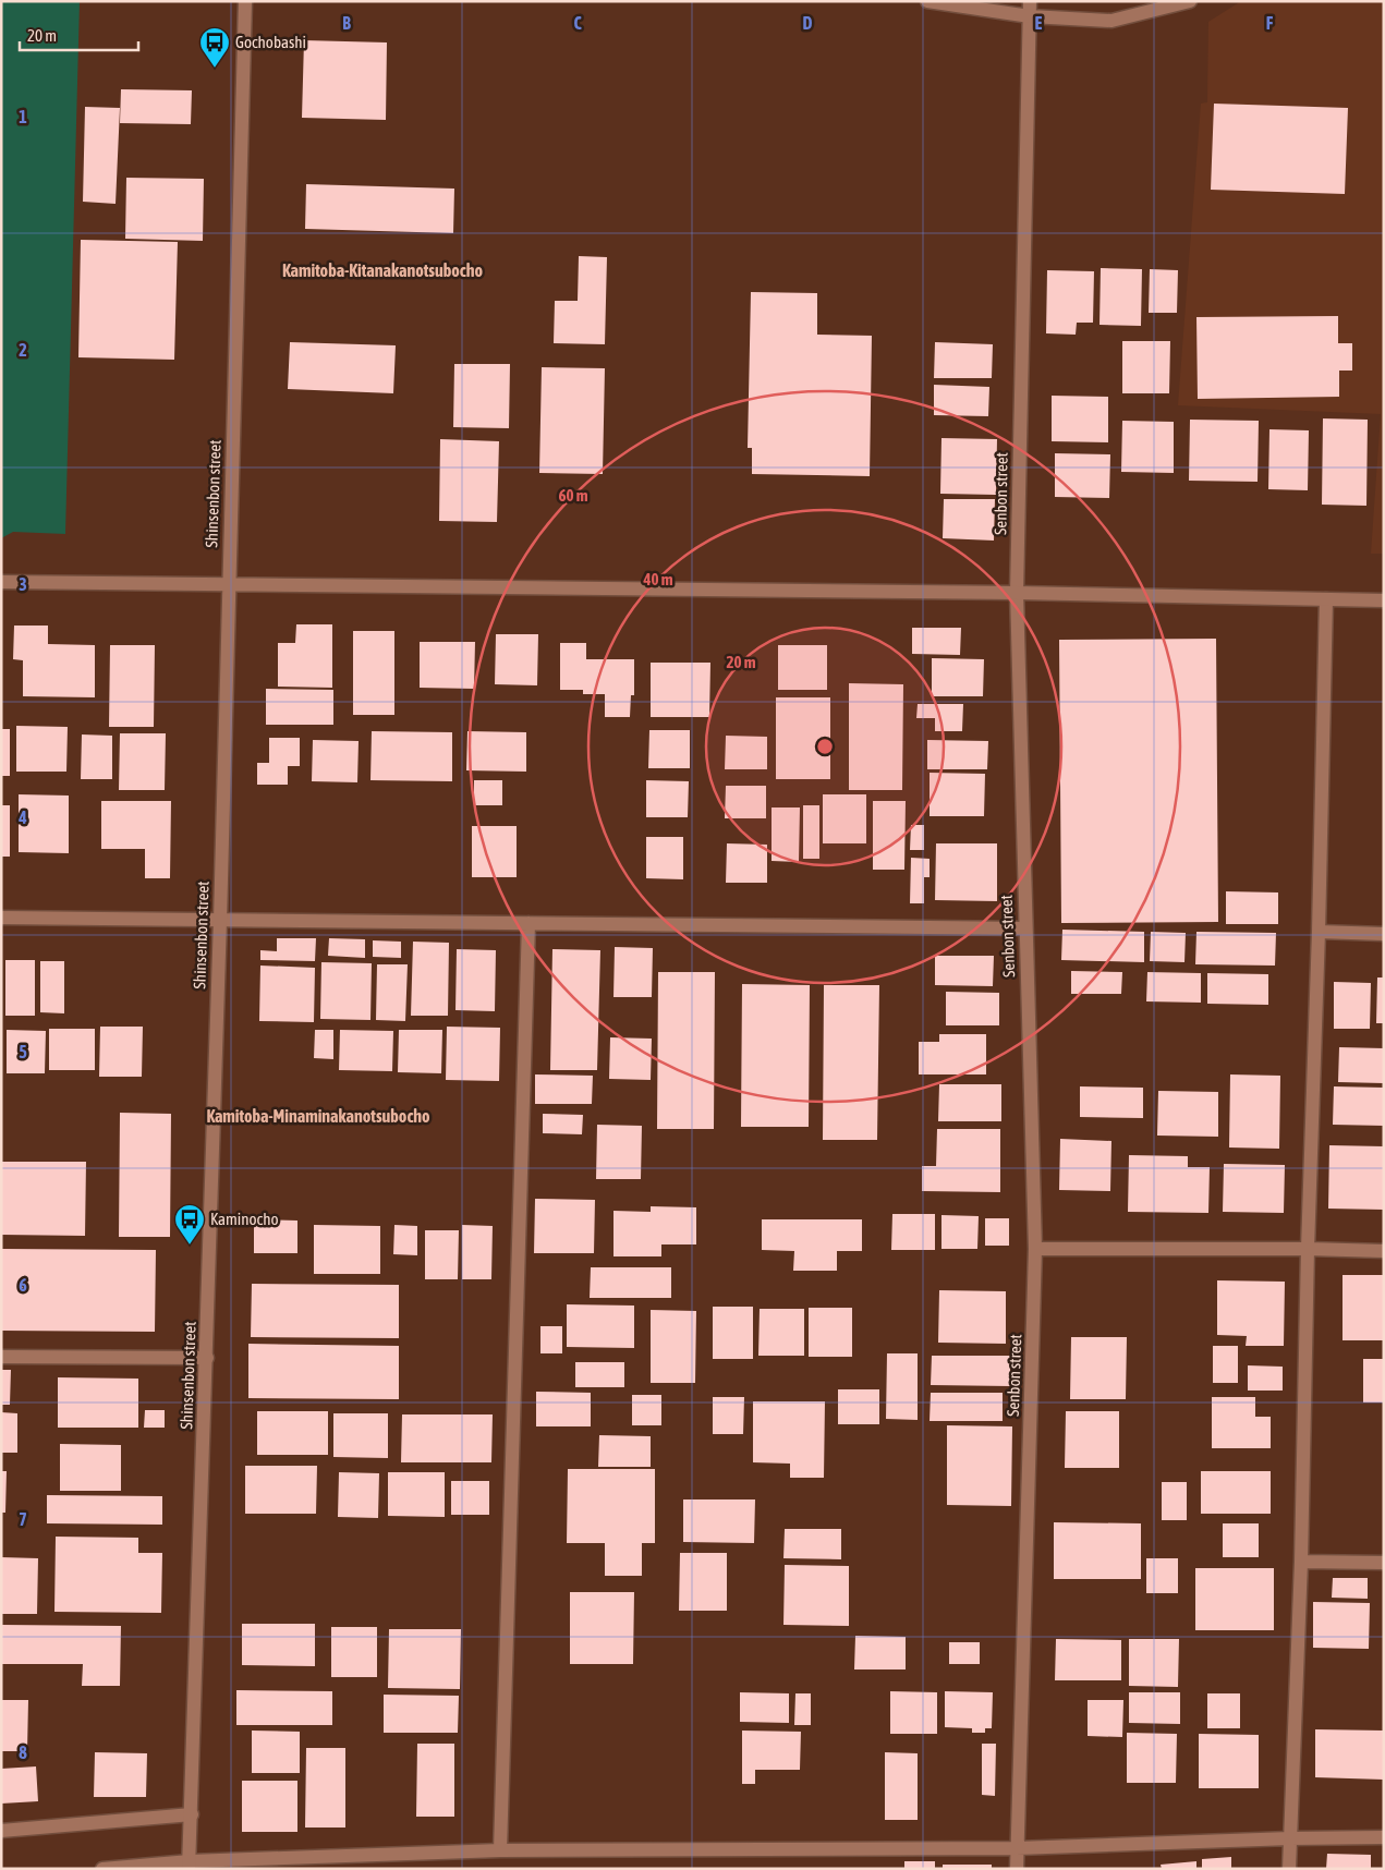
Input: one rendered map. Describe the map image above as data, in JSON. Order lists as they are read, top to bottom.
{
  "streets": {
    "street": ["Shinsenbon street", "Senbon street"]
  },
  "districts": ["Kamitoba-Kitanakanotsubocho", "Kamitoba-Minaminakanotsubocho"],
  "places": {
    "bus stop": ["Gochobashi", "Kaminocho"]
  },
  "scale_bar": "20 m",
  "grid": {
    "columns": [
      "B",
      "C",
      "D",
      "E",
      "F"
    ],
    "rows": [
      "1",
      "2",
      "3",
      "4",
      "5",
      "6",
      "7",
      "8"
    ]
  },
  "rings": ["60 m", "40 m", "20 m"]
}
